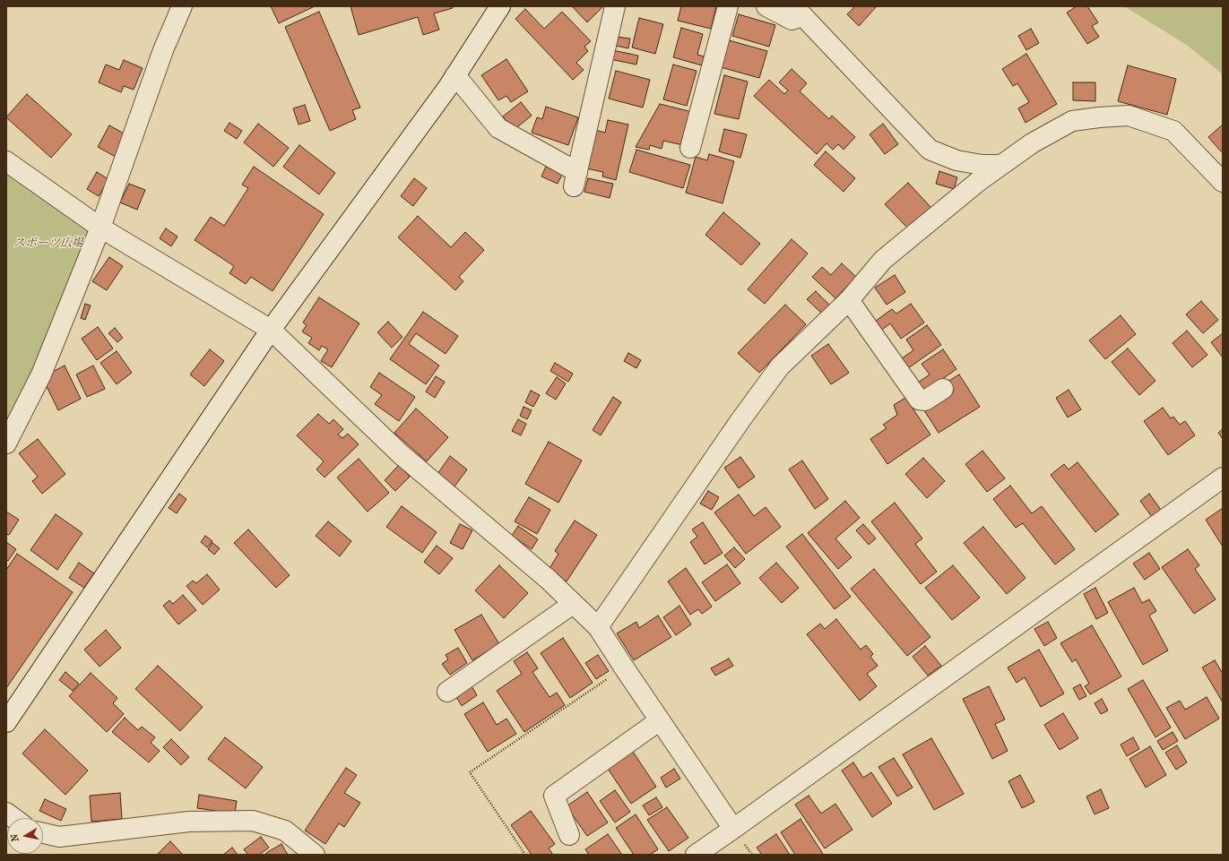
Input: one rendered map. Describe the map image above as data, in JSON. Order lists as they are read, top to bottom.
{
  "parks": ["スポーツ広場"],
  "north": "left"
}
